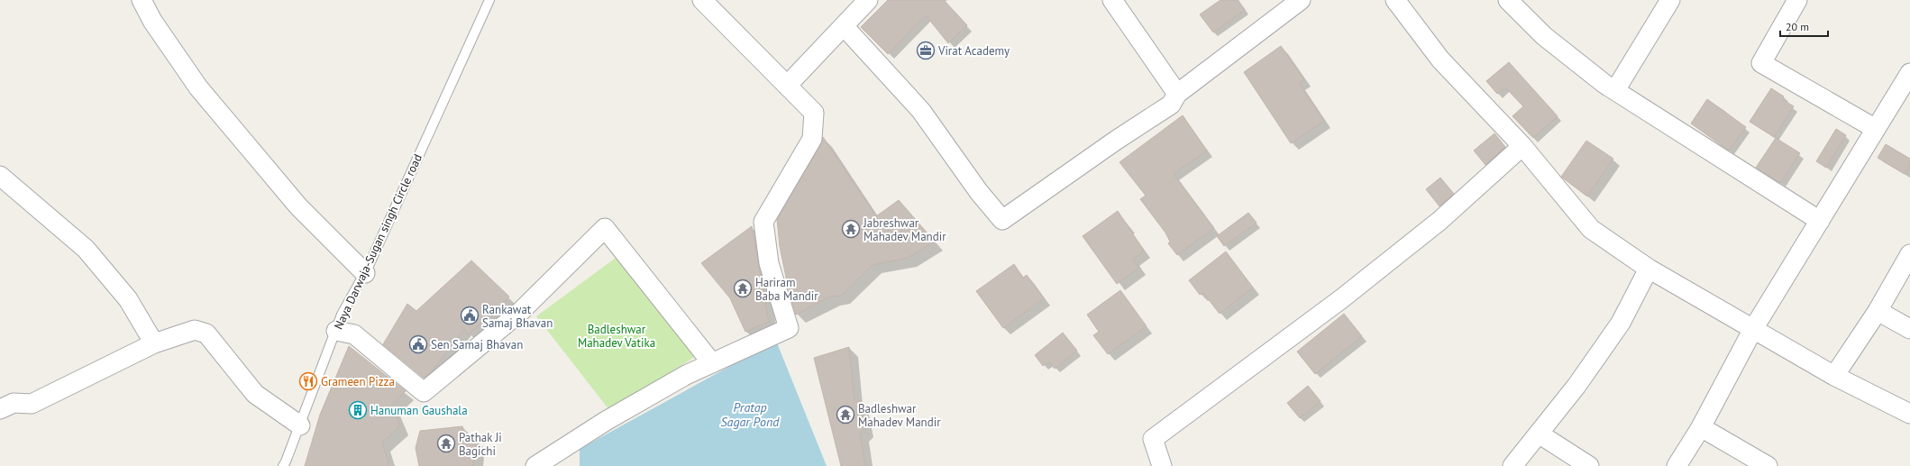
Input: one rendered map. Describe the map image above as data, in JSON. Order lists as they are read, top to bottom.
{
  "streets": {
    "lane": ["Naya Darwaja-Sugan singh Circle road"]
  },
  "water": ["Pratap Sagar Pond"],
  "parks": ["Badleshwar Mahadev Vatika"],
  "places": {
    "office": ["Virat Academy"],
    "temple": [
      "Jabreshwar Mahadev Mandir",
      "Hariram Baba Mandir",
      "Badleshwar Mahadev Mandir",
      "Pathak Ji Bagichi"
    ],
    "public building": ["Rankawat Samaj Bhavan", "Sen Samaj Bhavan"],
    "restaurant": ["Grameen Pizza"],
    "building": ["Hanuman Gaushala"]
  },
  "scale_bar": "20 m"
}
